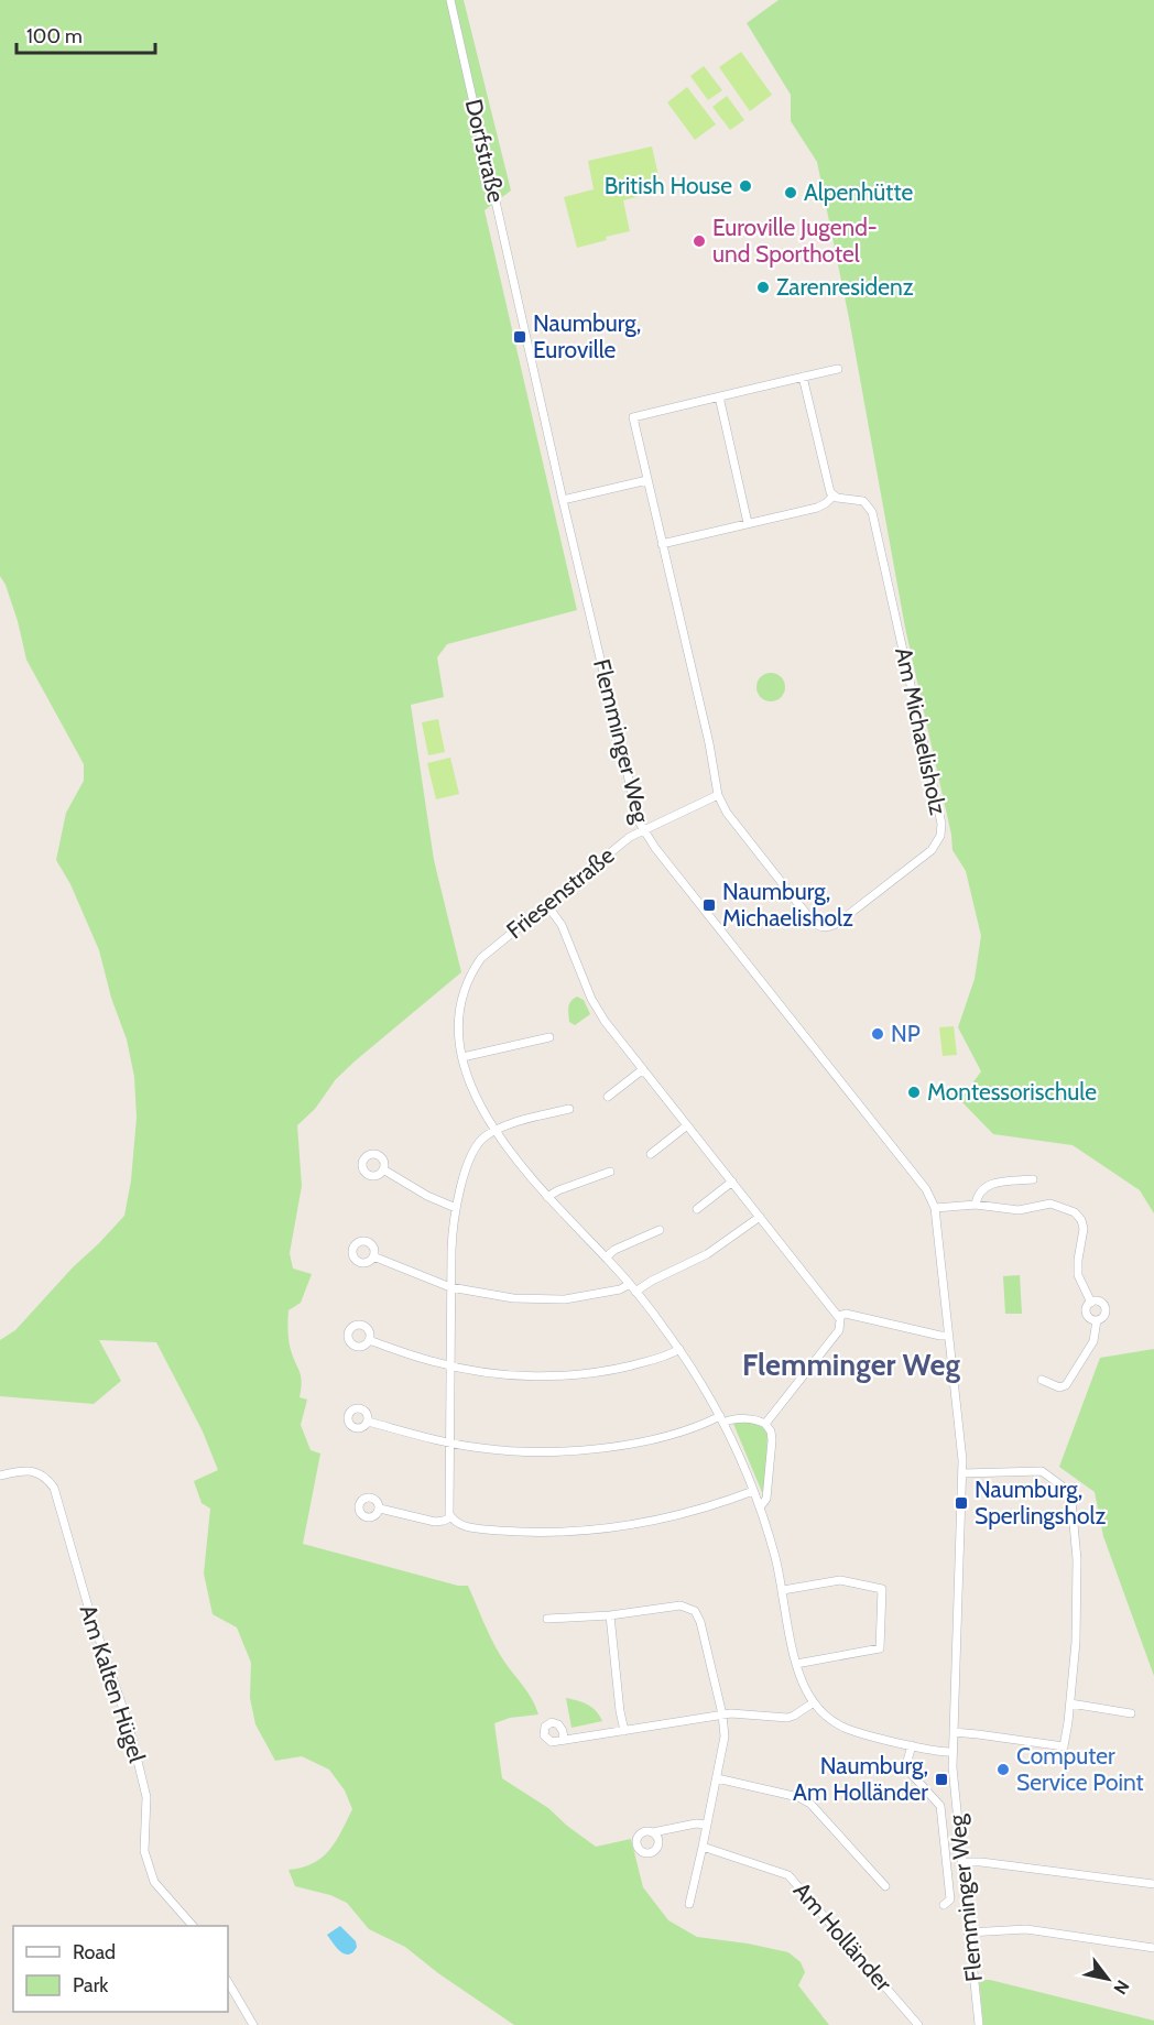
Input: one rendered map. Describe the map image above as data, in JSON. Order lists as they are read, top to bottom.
{
  "streets": {
    "street": [
      "Dorfstraße",
      "Am Michaelisholz",
      "Flemminger Weg",
      "Friesenstraße",
      "Am Kalten Hügel",
      "Am Holländer"
    ]
  },
  "crossings": [
    ["Dorfstraße", "Flemminger Weg"],
    ["Flemminger Weg", "Friesenstraße"]
  ],
  "districts": ["Flemminger Weg"],
  "places": {
    "other": [
      "British House",
      "Alpenhütte",
      "Euroville Jugend- und Sporthotel",
      "Zarenresidenz",
      "NP",
      "Montessorischule",
      "Computer Service Point"
    ],
    "transit": [
      "Naumburg, Euroville",
      "Naumburg, Michaelisholz",
      "Naumburg, Sperlingsholz",
      "Naumburg, Am Holländer"
    ]
  },
  "legend": ["Road", "Park"],
  "scale_bar": "100 m",
  "north": "bottom right"
}
